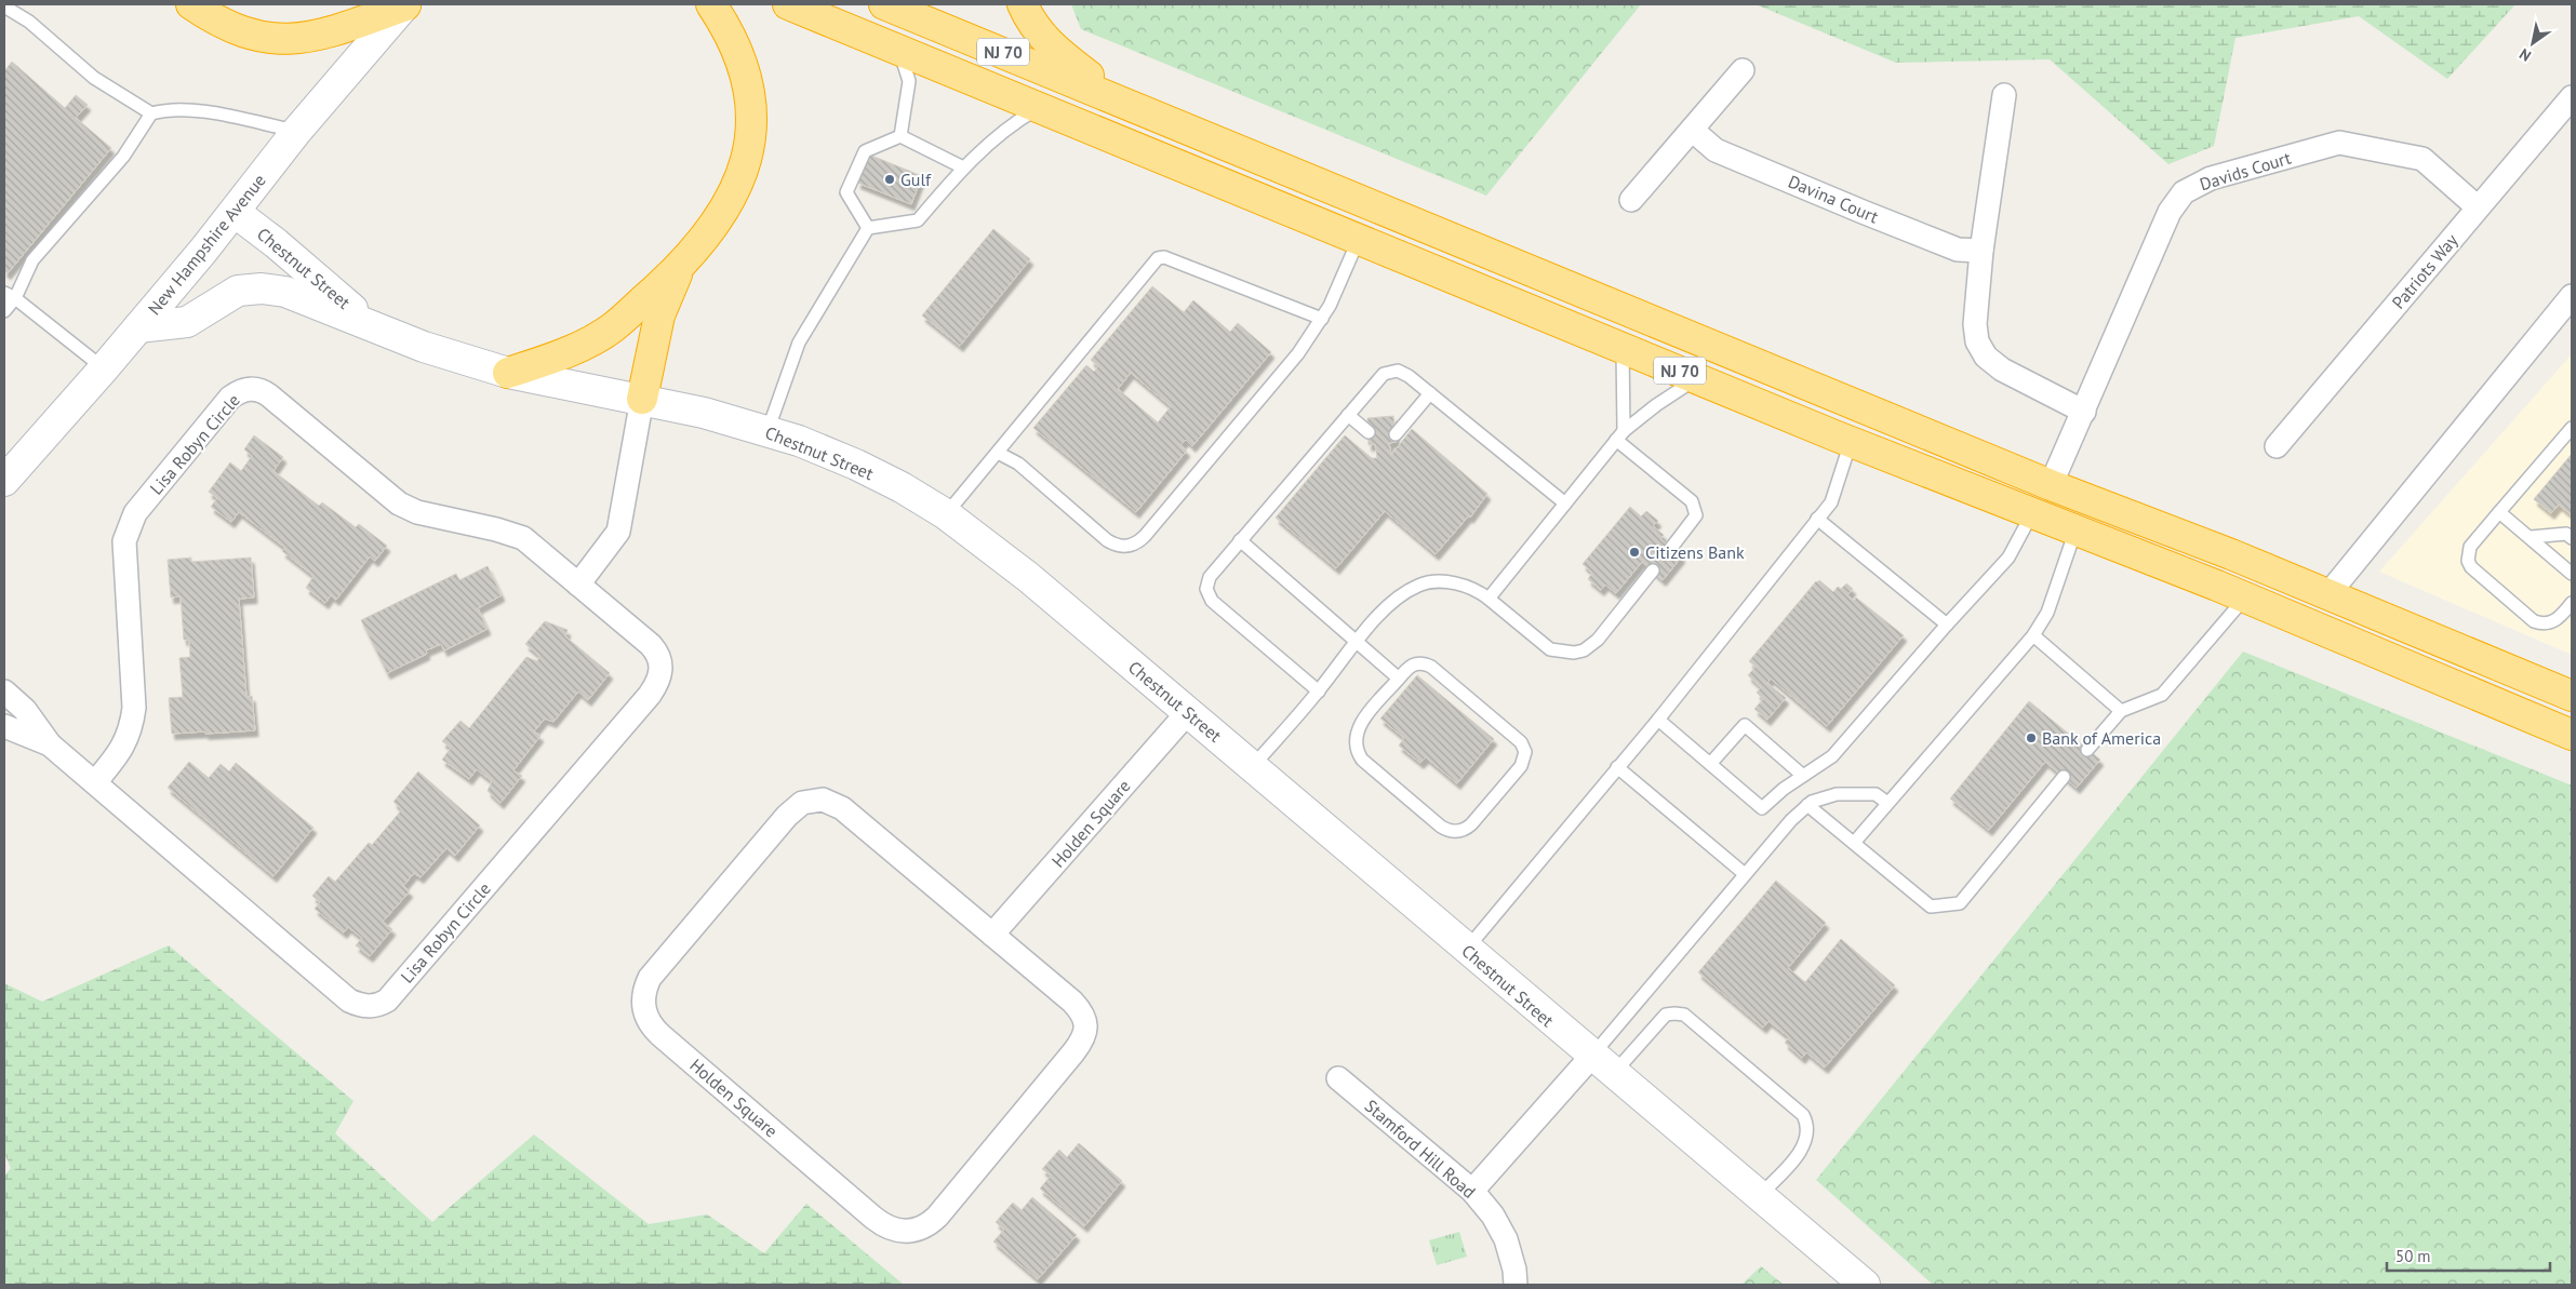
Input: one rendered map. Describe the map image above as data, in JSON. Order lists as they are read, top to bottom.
{
  "streets": {
    "highway": ["NJ 70"],
    "street": [
      "Davids Court",
      "Davina Court",
      "New Hampshire Avenue",
      "Chestnut Street",
      "Patriots Way",
      "Lisa Robyn Circle",
      "Holden Square",
      "Stamford Hill Road"
    ]
  },
  "crossings": [
    ["NJ 70", "Davids Court"],
    ["Davids Court", "Patriots Way"],
    ["New Hampshire Avenue", "Chestnut Street"],
    ["Chestnut Street", "Holden Square"]
  ],
  "places": ["Gulf", "Citizens Bank", "Bank of America"],
  "scale_bar": "50 m",
  "north": "bottom left"
}
